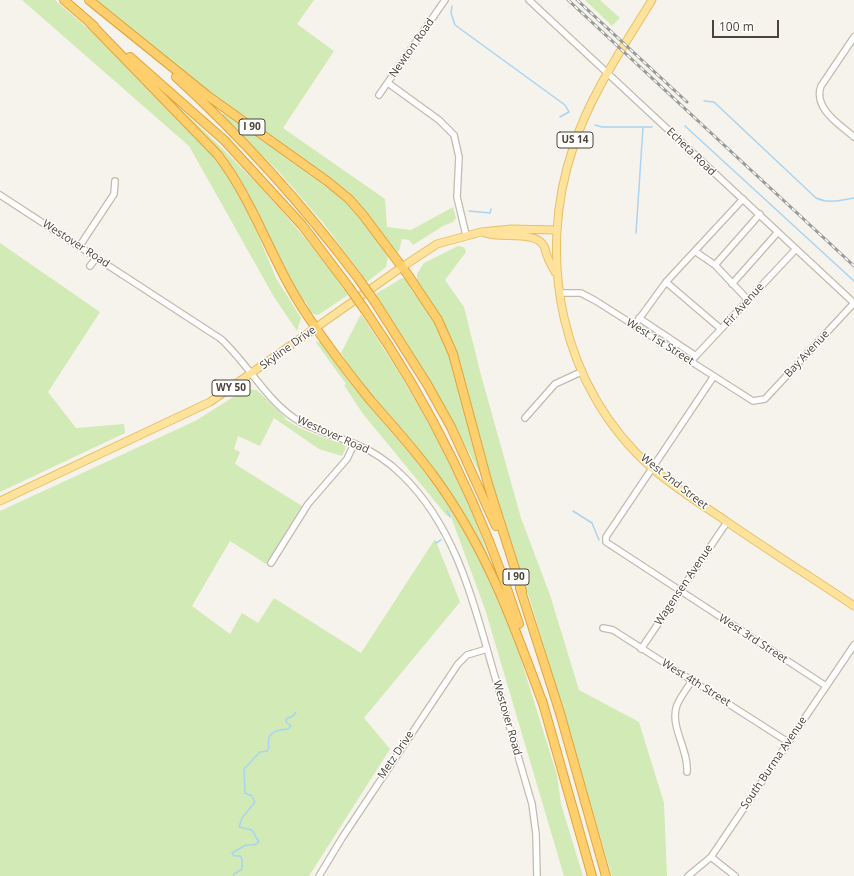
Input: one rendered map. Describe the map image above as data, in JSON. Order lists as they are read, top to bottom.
{
  "streets": {
    "highway": ["I 90"],
    "main road": [
      "US 14",
      "Skyline Drive",
      "WY 50",
      "West 2nd Street"
    ],
    "street": [
      "Newton Road",
      "Echeta Road",
      "Westover Road",
      "Fir Avenue",
      "West 1st Street",
      "Bay Avenue",
      "Wagensen Avenue",
      "West 3rd Street",
      "West 4th Street",
      "Metz Drive",
      "South Burma Avenue"
    ]
  },
  "crossings": [
    ["I 90", "Skyline Drive"],
    ["US 14", "Echeta Road"],
    ["US 14", "Skyline Drive"],
    ["US 14", "West 2nd Street"],
    ["Echeta Road", "Fir Avenue"],
    ["Echeta Road", "Bay Avenue"],
    ["Westover Road", "Skyline Drive"],
    ["Westover Road", "Metz Drive"],
    ["Fir Avenue", "West 1st Street"],
    ["West 1st Street", "Bay Avenue"],
    ["West 1st Street", "West 2nd Street"],
    ["Skyline Drive", "West 2nd Street"],
    ["West 2nd Street", "Wagensen Avenue"],
    ["West 2nd Street", "West 3rd Street"],
    ["Wagensen Avenue", "West 3rd Street"],
    ["Wagensen Avenue", "West 4th Street"],
    ["West 3rd Street", "South Burma Avenue"],
    ["West 4th Street", "South Burma Avenue"]
  ],
  "scale_bar": "100 m"
}
